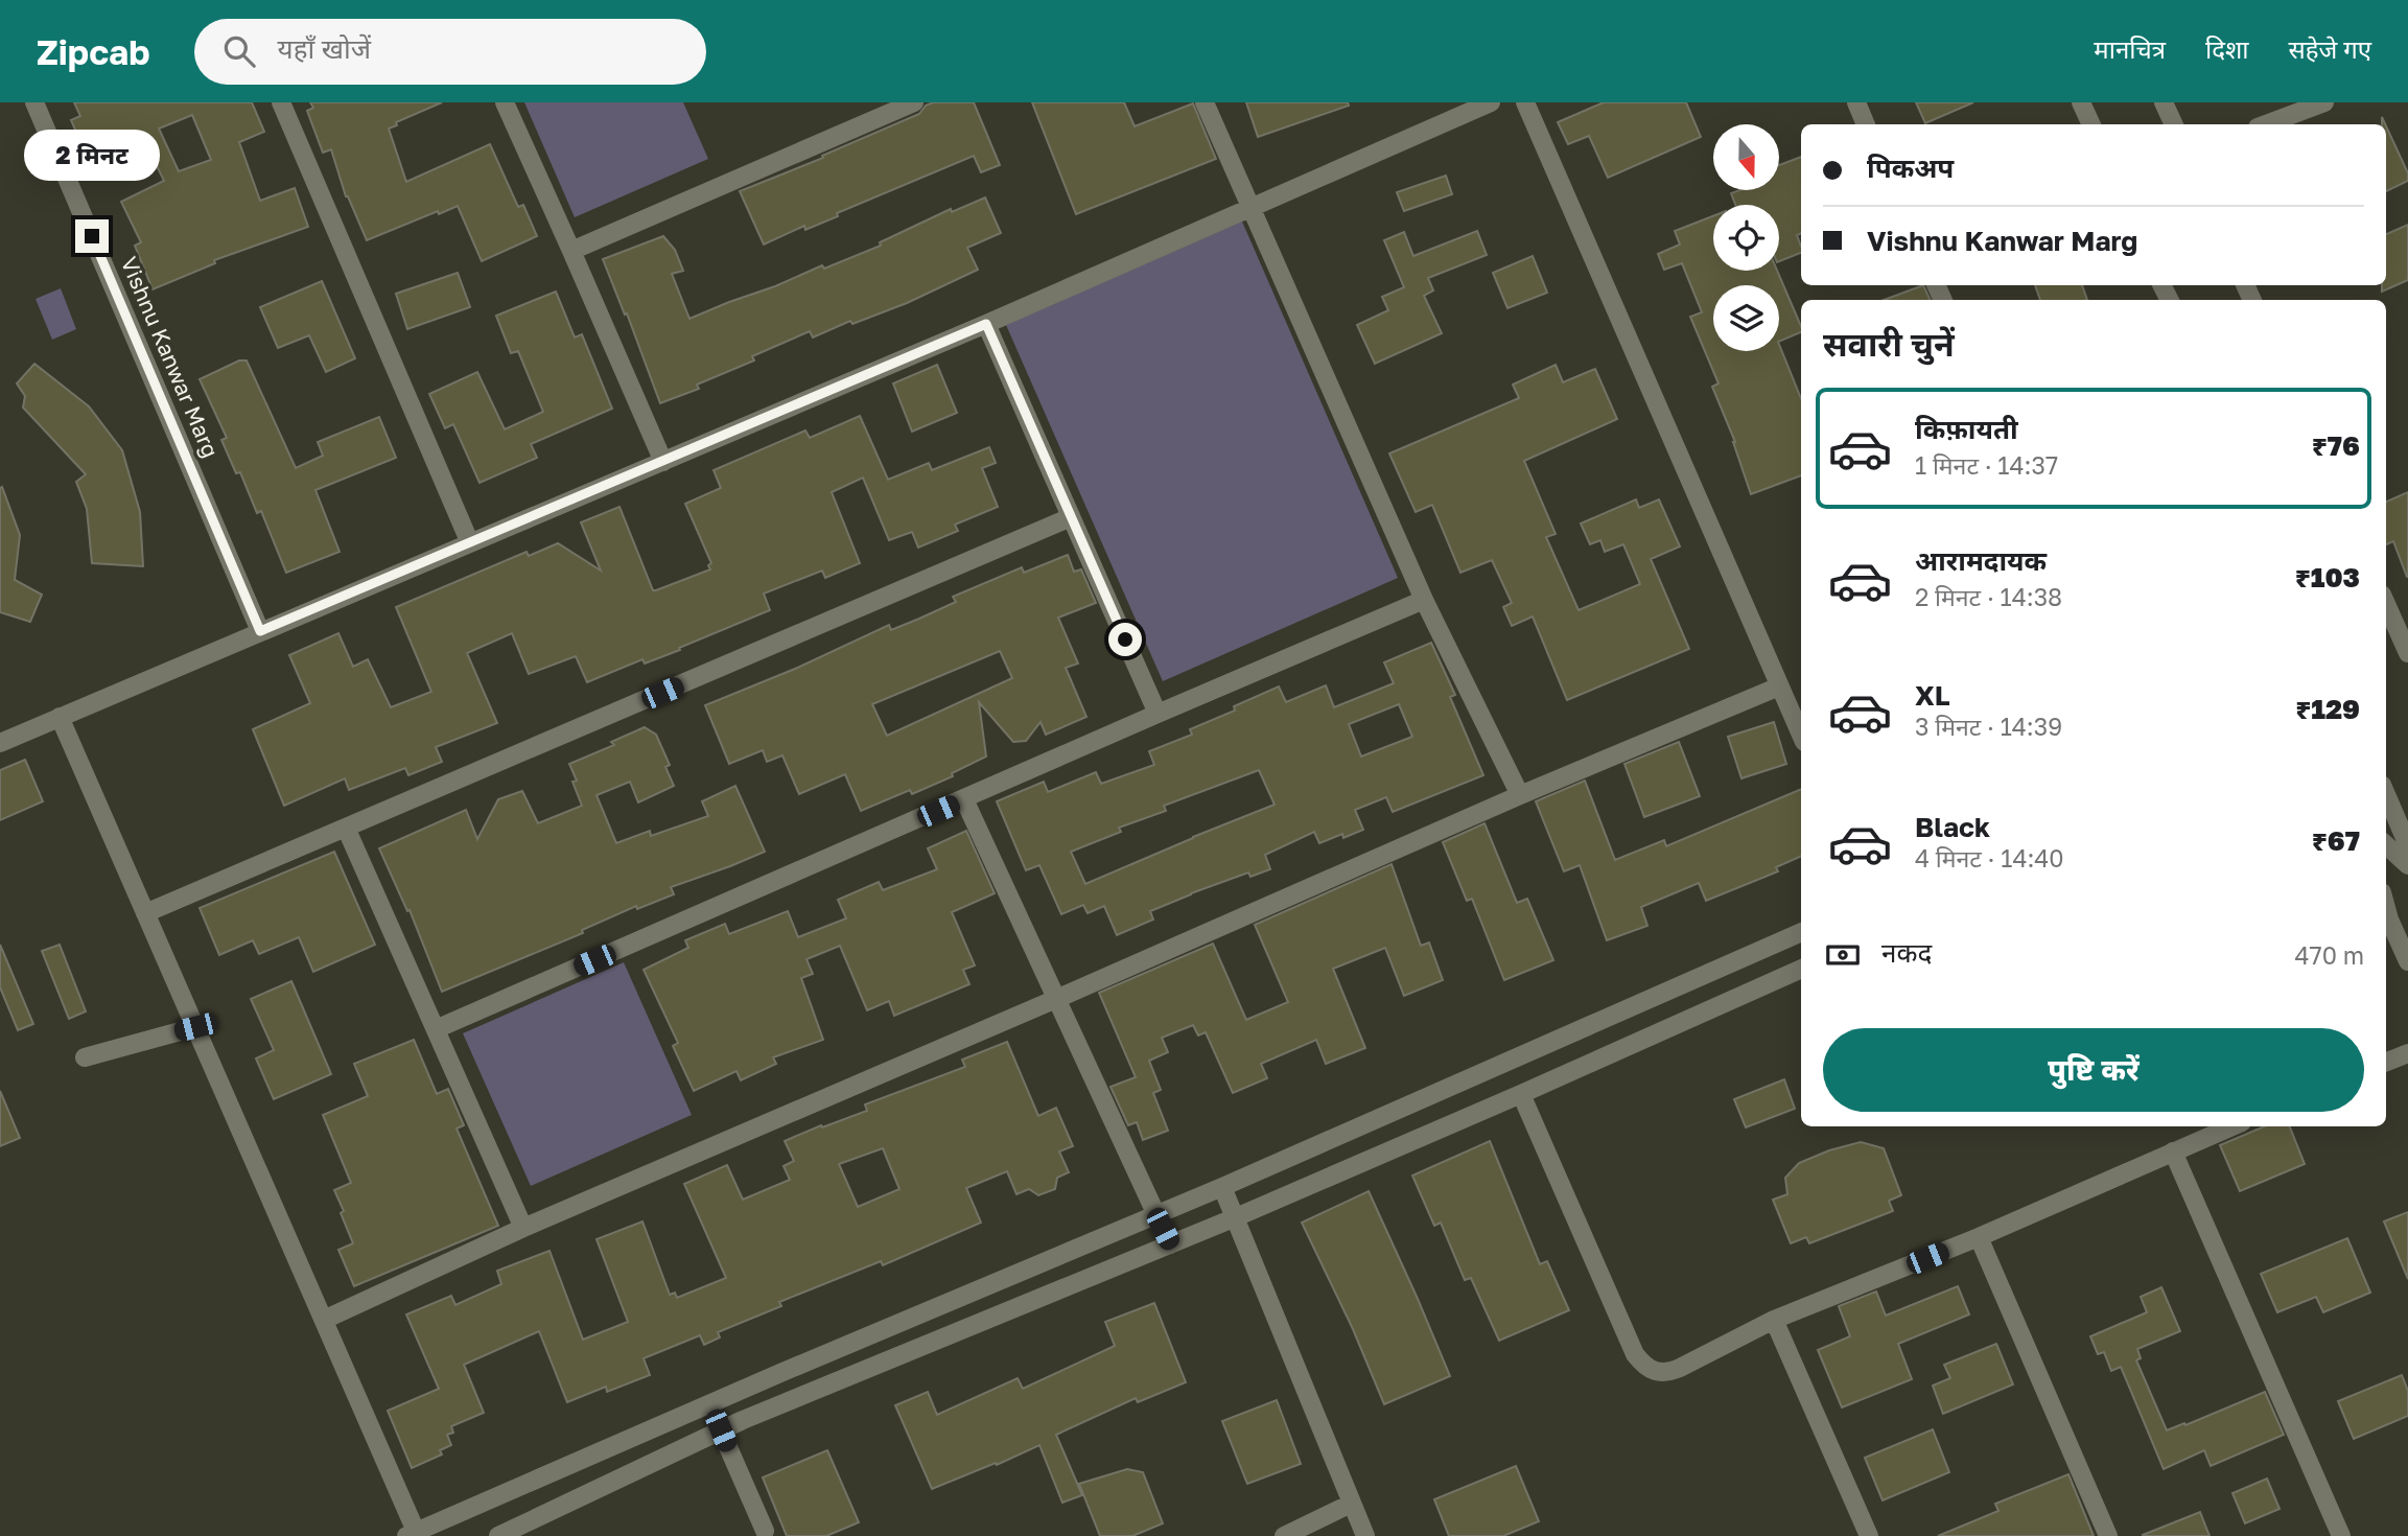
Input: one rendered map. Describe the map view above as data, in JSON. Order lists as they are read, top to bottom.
{
  "streets": {
    "street": ["Vishnu Kanwar Marg"]
  },
  "north": "bottom",
  "page": {
    "header": "Zipcab",
    "search": "यहाँ खोजें",
    "nav": ["मानचित्र", "दिशा", "सहेजे गए"],
    "banner": ["पिकअप", "Vishnu Kanwar Marg"],
    "bubble": "2 मिनट",
    "heading": "सवारी चुनें",
    "list": [
      {
        "name": "किफ़ायती",
        "note": "1 मिनट · 14:37",
        "value": "₹76"
      },
      {
        "name": "आरामदायक",
        "note": "2 मिनट · 14:38",
        "value": "₹103"
      },
      {
        "name": "XL",
        "note": "3 मिनट · 14:39",
        "value": "₹129"
      },
      {
        "name": "Black",
        "note": "4 मिनट · 14:40",
        "value": "₹67"
      }
    ],
    "pay": ["नकद", "470 m"],
    "buttons": "पुष्टि करें"
  }
}
